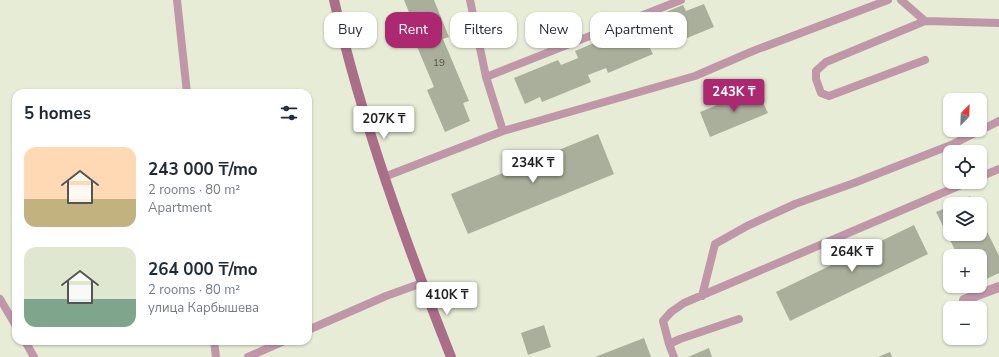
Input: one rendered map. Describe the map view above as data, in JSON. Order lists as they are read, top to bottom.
{
  "house_numbers": ["19"],
  "north": "top right",
  "page": {
    "chip": [
      "Buy",
      "Rent",
      "Filters",
      "New",
      "Apartment"
    ],
    "price": [
      "243K ₸",
      "207K ₸",
      "234K ₸",
      "264K ₸",
      "410K ₸"
    ],
    "heading": "5 homes",
    "map_buttons": ["+", "−"],
    "list": [
      {
        "name": "243 000 ₸/mo",
        "note": "2 rooms · 80 m² · Apartment"
      },
      {
        "name": "264 000 ₸/mo",
        "note": "2 rooms · 80 m² · улица Карбышева"
      }
    ]
  }
}
